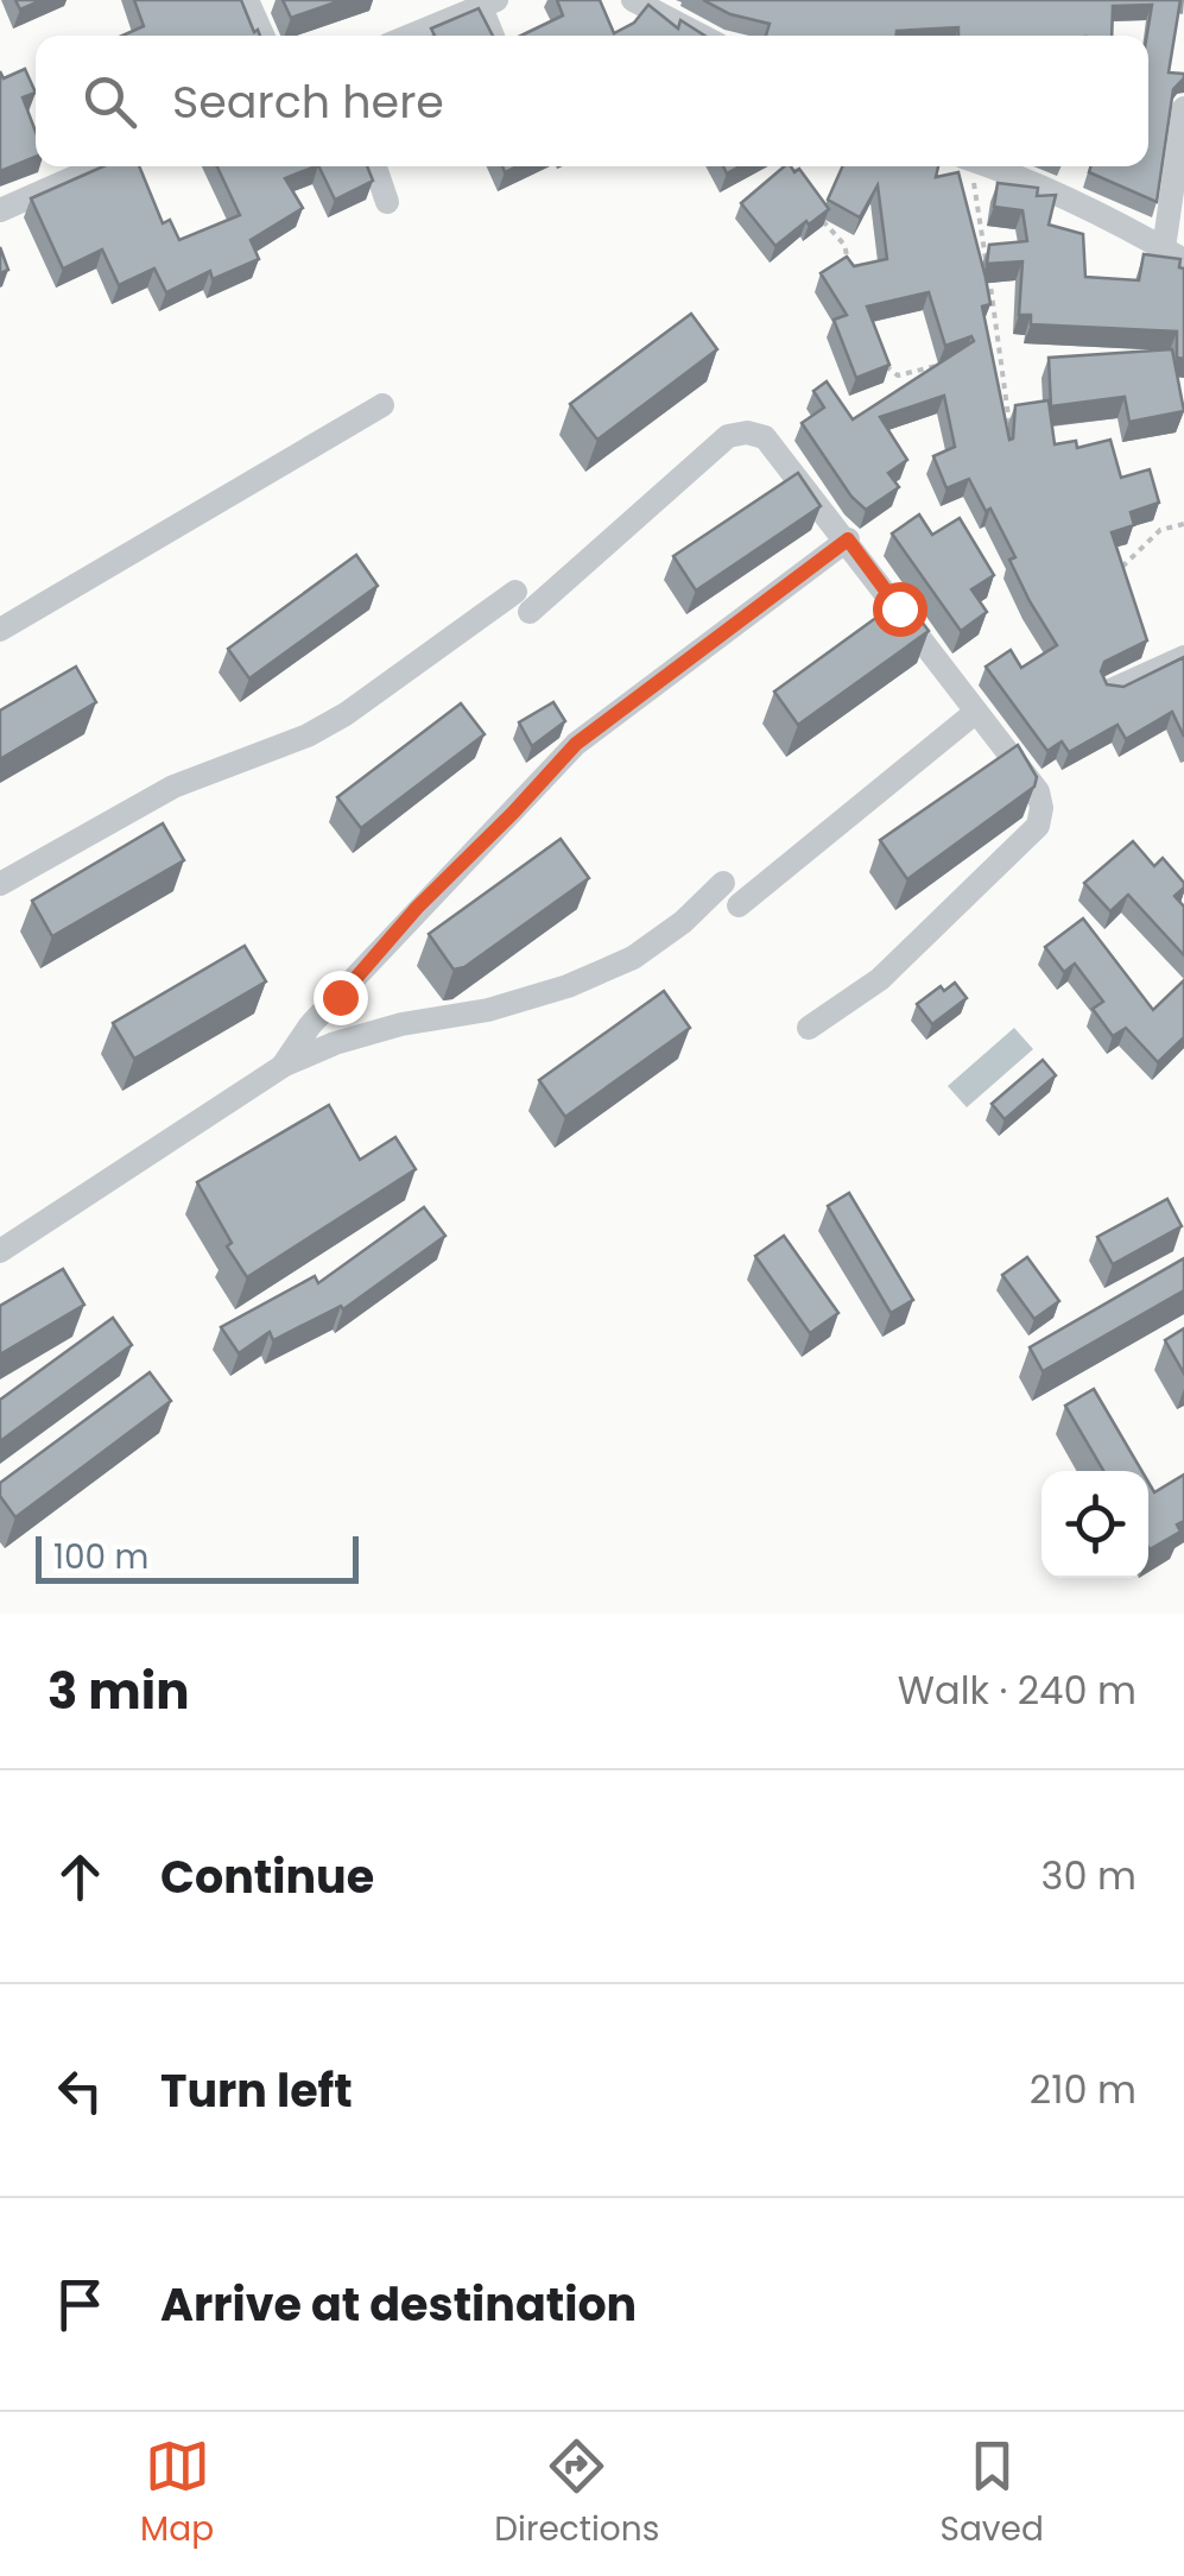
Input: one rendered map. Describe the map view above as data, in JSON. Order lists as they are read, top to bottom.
{
  "scale_bar": "100 m",
  "page": {
    "search": "Search here",
    "scale": "100 m",
    "heading": ["3 min", "Walk · 240 m"],
    "list": [
      ["Continue", "30 m"],
      ["Turn left", "210 m"],
      "Arrive at destination"
    ],
    "nav": ["Map", "Directions", "Saved"]
  }
}
